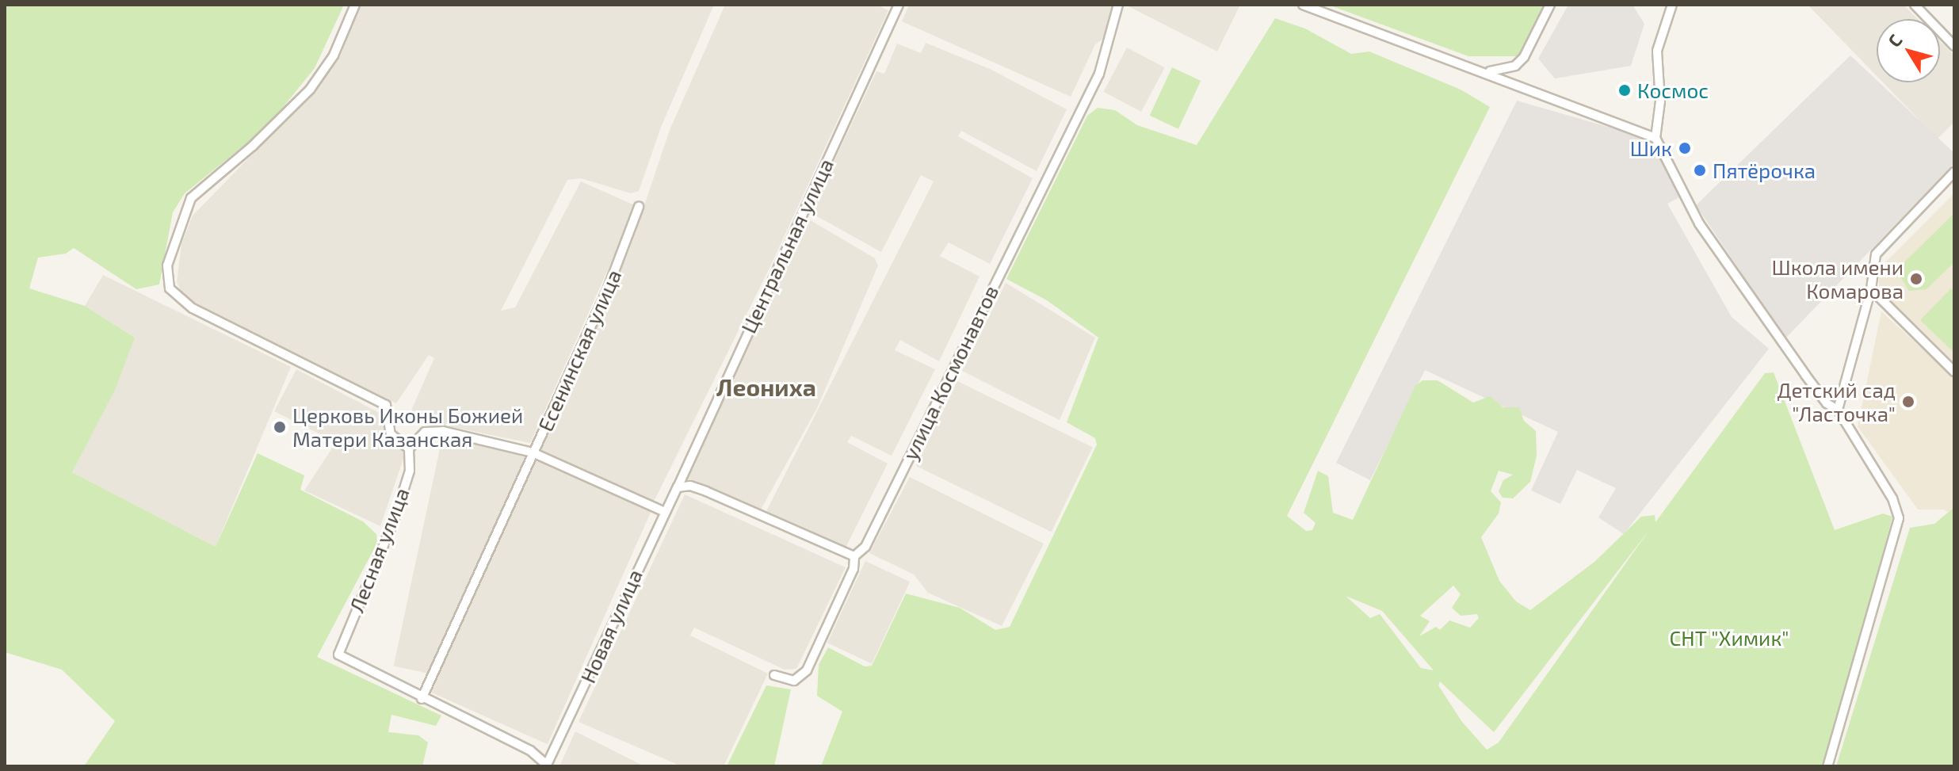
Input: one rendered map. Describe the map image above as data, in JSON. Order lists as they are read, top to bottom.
{
  "streets": {
    "street": [
      "Центральная улица",
      "Есенинская улица",
      "улица Космонавтов",
      "Лесная улица",
      "Новая улица"
    ]
  },
  "crossings": [
    ["Центральная улица", "Новая улица"],
    ["Есенинская улица", "Лесная улица"]
  ],
  "districts": ["Леониха"],
  "parks": ["СНТ \"Химик\""],
  "places": [
    "Космос",
    "Шик",
    "Пятёрочка",
    "Школа имени Комарова",
    "Детский сад \"Ласточка\"",
    "Церковь Иконы Божией Матери Казанская"
  ],
  "north": "top left"
}
